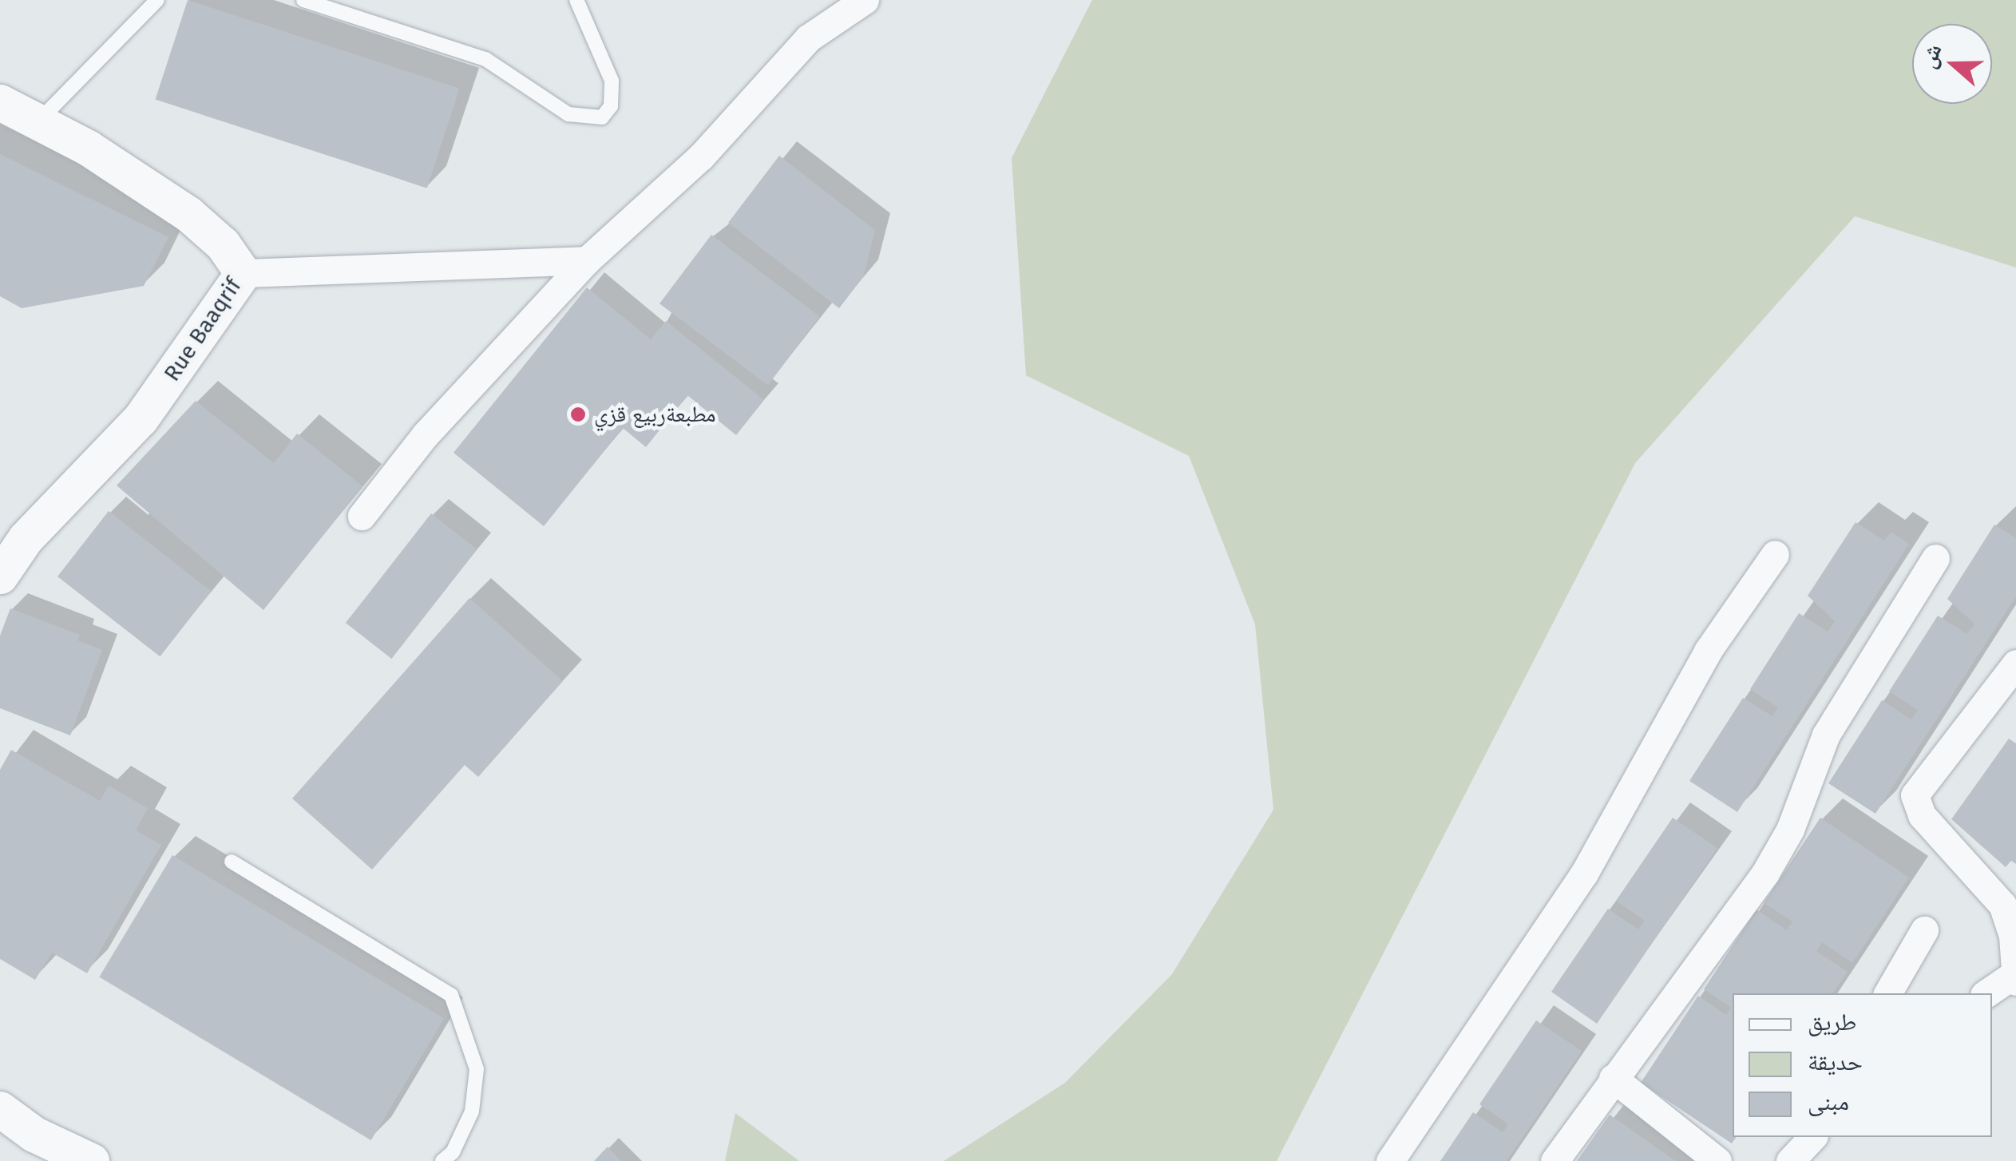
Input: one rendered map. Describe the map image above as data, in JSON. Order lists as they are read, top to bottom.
{
  "streets": {
    "street": ["Rue Baaqrif"]
  },
  "places": ["مطبعةربيع قزي"],
  "legend": ["طريق", "حديقة", "مبنى"],
  "north": "left"
}
